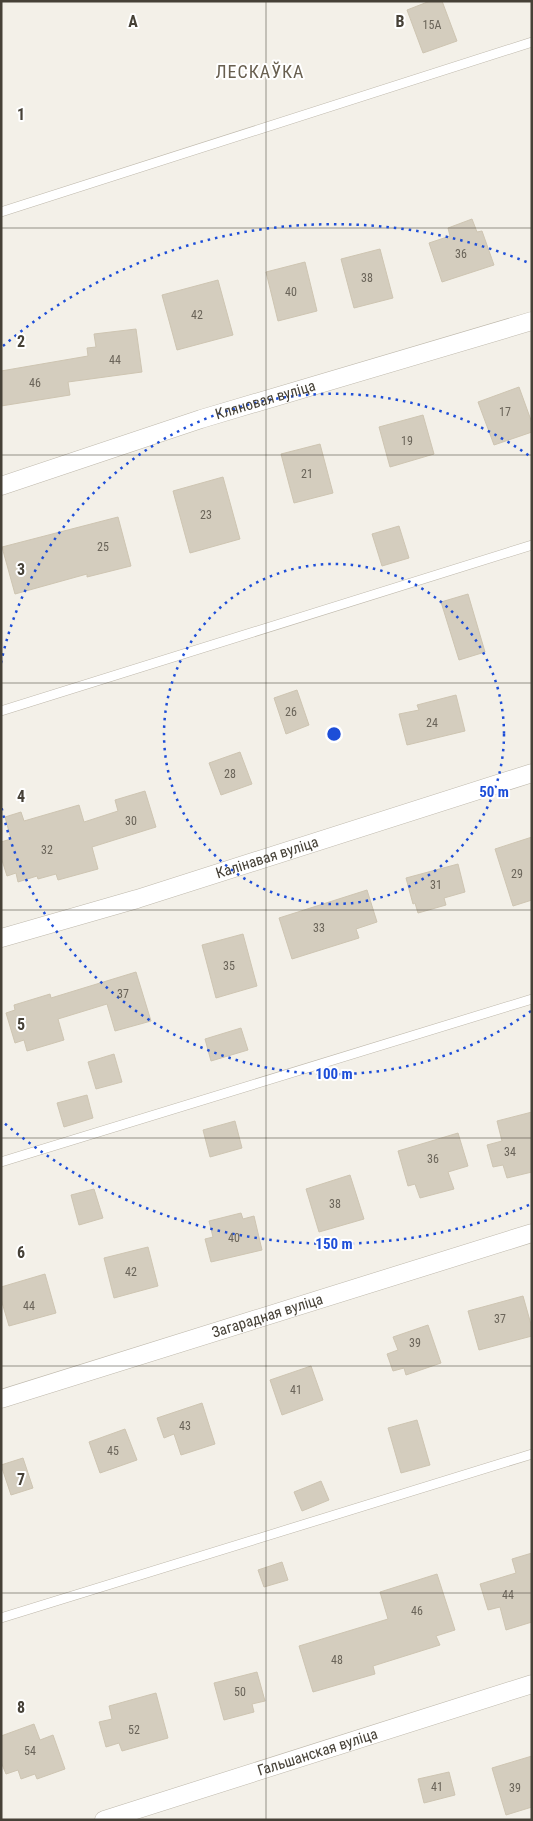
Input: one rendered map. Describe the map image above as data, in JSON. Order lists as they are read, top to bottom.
{
  "streets": {
    "street": [
      "Кляновая вуліца",
      "Калінавая вуліца",
      "Загарадная вуліца",
      "Гальшанская вуліца"
    ]
  },
  "districts": ["ЛЕСКАЎКА"],
  "house_numbers": [
    "15А",
    "36",
    "38",
    "40",
    "42",
    "44",
    "46",
    "17",
    "19",
    "21",
    "23",
    "25",
    "26",
    "24",
    "28",
    "30",
    "32",
    "29",
    "31",
    "33",
    "35",
    "37",
    "34",
    "36",
    "38",
    "40",
    "42",
    "44",
    "37",
    "39",
    "41",
    "43",
    "45",
    "44",
    "46",
    "48",
    "50",
    "52",
    "54",
    "41",
    "39"
  ],
  "grid": {
    "columns": ["A", "B"],
    "rows": [
      "1",
      "2",
      "3",
      "4",
      "5",
      "6",
      "7",
      "8"
    ]
  },
  "rings": ["50 m", "100 m", "150 m"]
}
